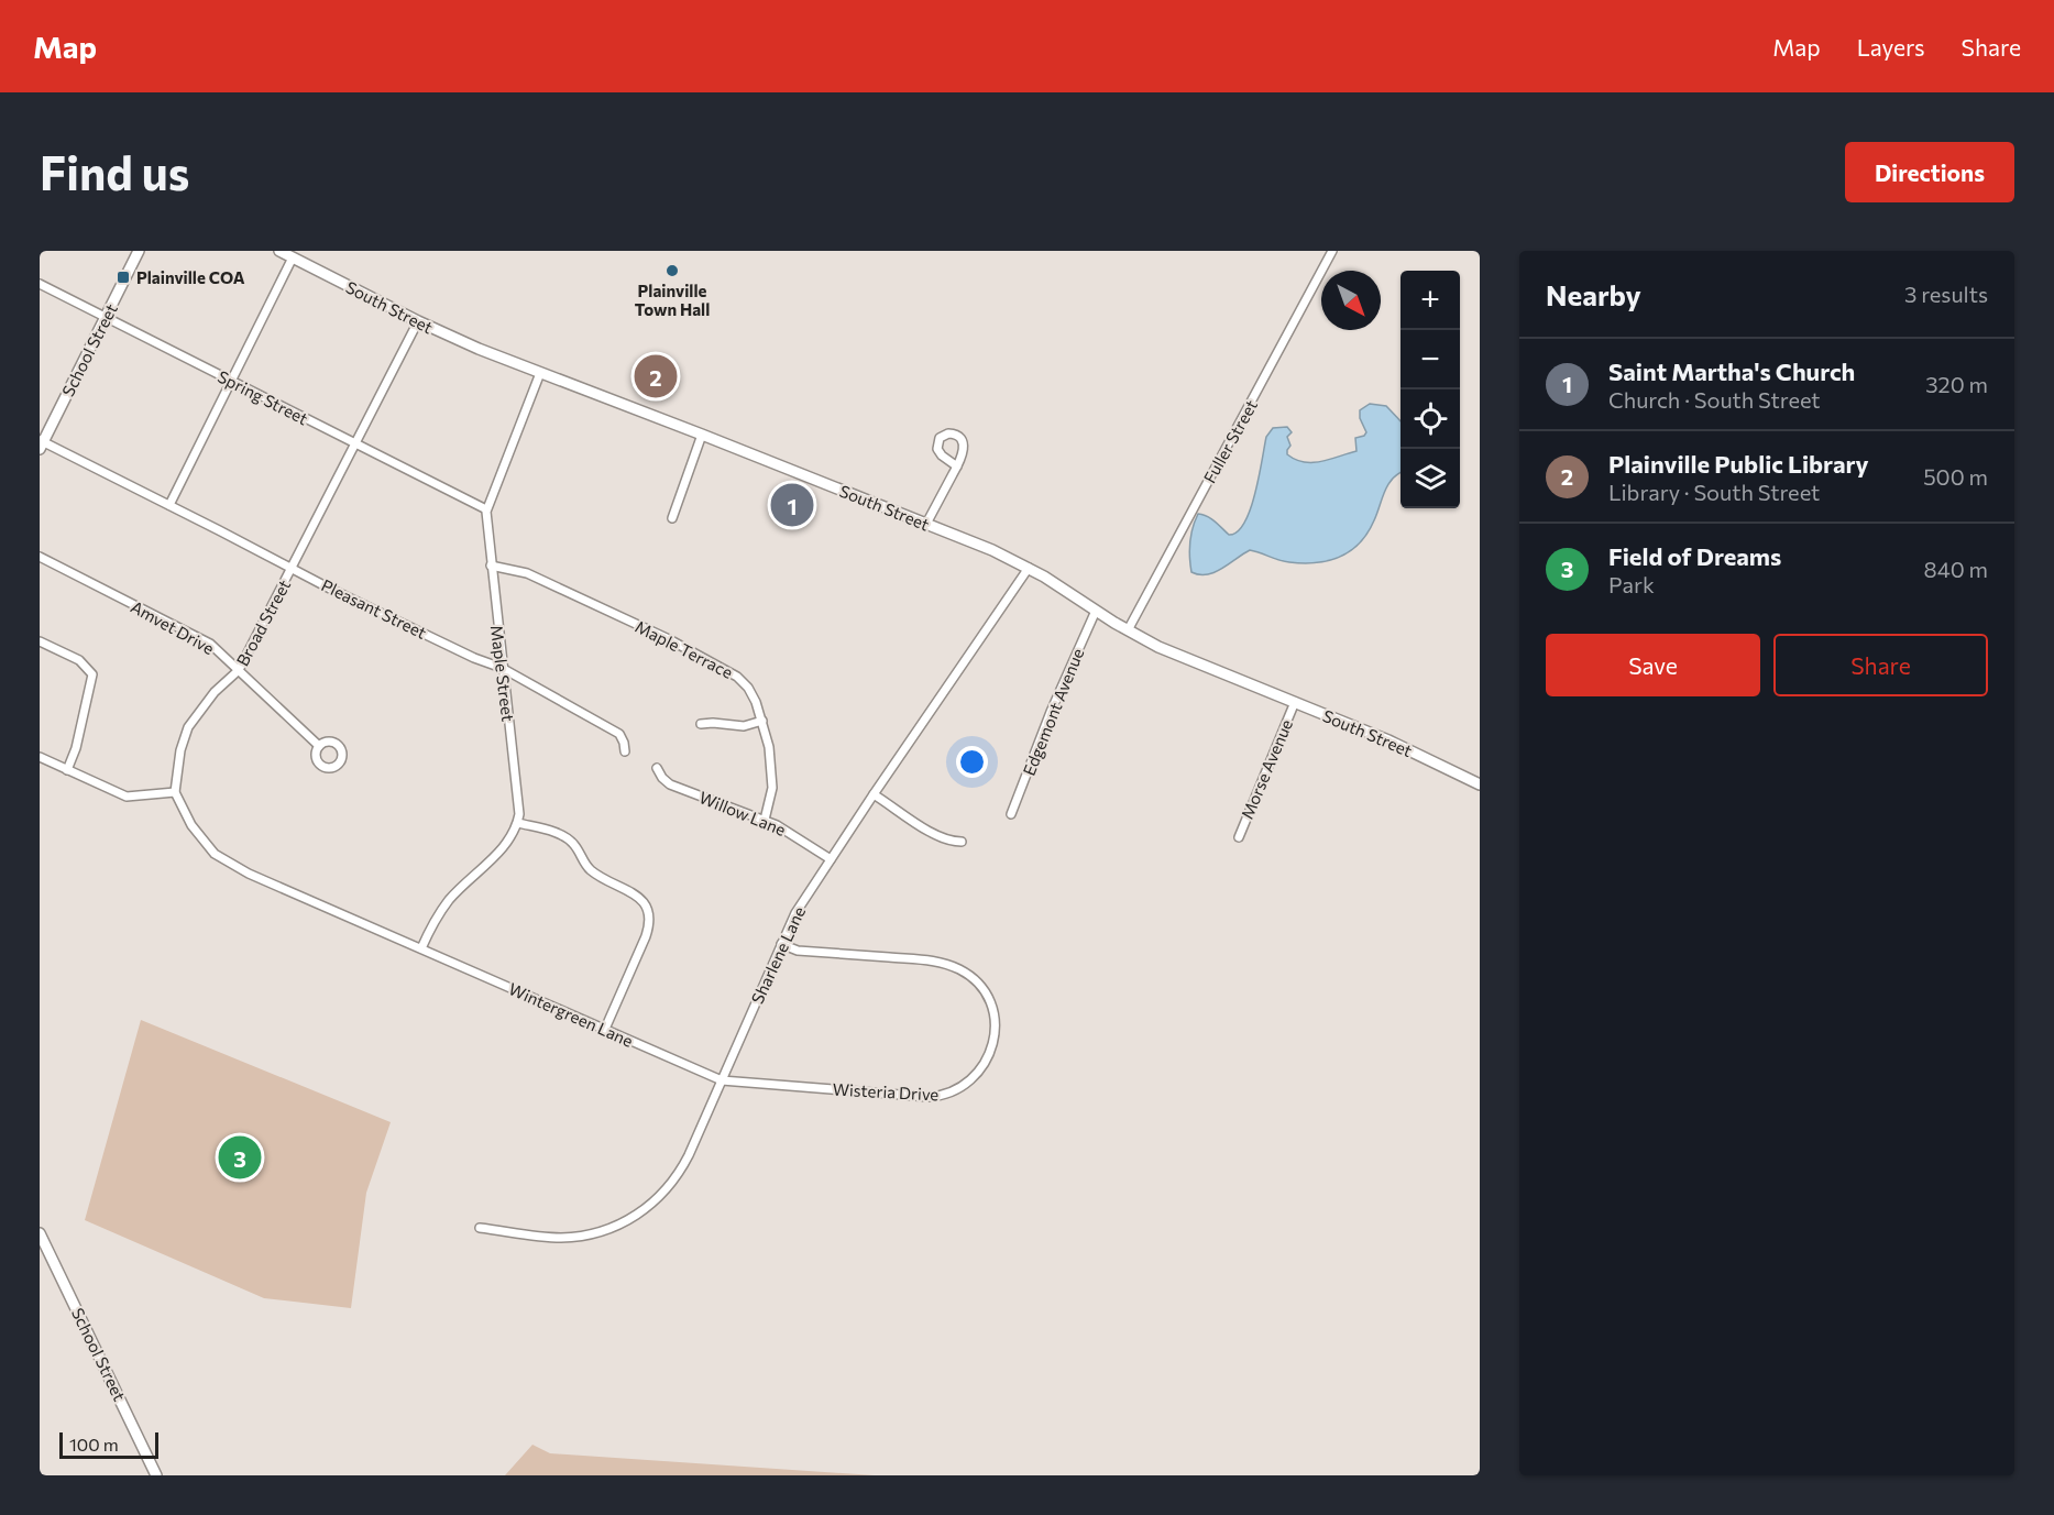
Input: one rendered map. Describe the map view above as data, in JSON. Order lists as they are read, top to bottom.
{
  "streets": {
    "main road": ["South Street", "School Street"],
    "street": [
      "Spring Street",
      "Fuller Street",
      "Pleasant Street",
      "Broad Street",
      "Amvet Drive",
      "Maple Terrace",
      "Maple Street",
      "Edgemont Avenue",
      "Morse Avenue",
      "Willow Lane",
      "Sharlene Lane",
      "Wintergreen Lane",
      "Wisteria Drive"
    ]
  },
  "crossings": [
    ["South Street", "Fuller Street"],
    ["South Street", "Broad Street"],
    ["South Street", "Maple Street"],
    ["South Street", "Edgemont Avenue"],
    ["South Street", "Morse Avenue"],
    ["South Street", "Sharlene Lane"],
    ["School Street", "Spring Street"],
    ["School Street", "Pleasant Street"],
    ["Spring Street", "Broad Street"],
    ["Spring Street", "Maple Street"],
    ["Pleasant Street", "Broad Street"],
    ["Pleasant Street", "Maple Street"],
    ["Broad Street", "Amvet Drive"],
    ["Maple Terrace", "Maple Street"],
    ["Maple Terrace", "Willow Lane"],
    ["Willow Lane", "Sharlene Lane"],
    ["Sharlene Lane", "Wintergreen Lane"],
    ["Sharlene Lane", "Wisteria Drive"],
    ["Wintergreen Lane", "Wisteria Drive"]
  ],
  "places": {
    "other": ["Plainville Town Hall"],
    "transit": ["Plainville COA"]
  },
  "scale_bar": "100 m",
  "north": "bottom right",
  "page": {
    "header": "Map",
    "nav": ["Map", "Layers", "Share"],
    "buttons": [
      "Directions",
      ["Save", "Share"]
    ],
    "title": "Find us",
    "heading": ["Nearby", "3 results"],
    "map_buttons": ["+", "−"],
    "list": [
      {
        "mark": "1",
        "name": "Saint Martha's Church",
        "note": "Church · South Street",
        "value": "320 m"
      },
      {
        "mark": "2",
        "name": "Plainville Public Library",
        "note": "Library · South Street",
        "value": "500 m"
      },
      {
        "mark": "3",
        "name": "Field of Dreams",
        "note": "Park",
        "value": "840 m"
      }
    ],
    "pins": ["2", "1", "3"],
    "scale": "100 m"
  }
}
